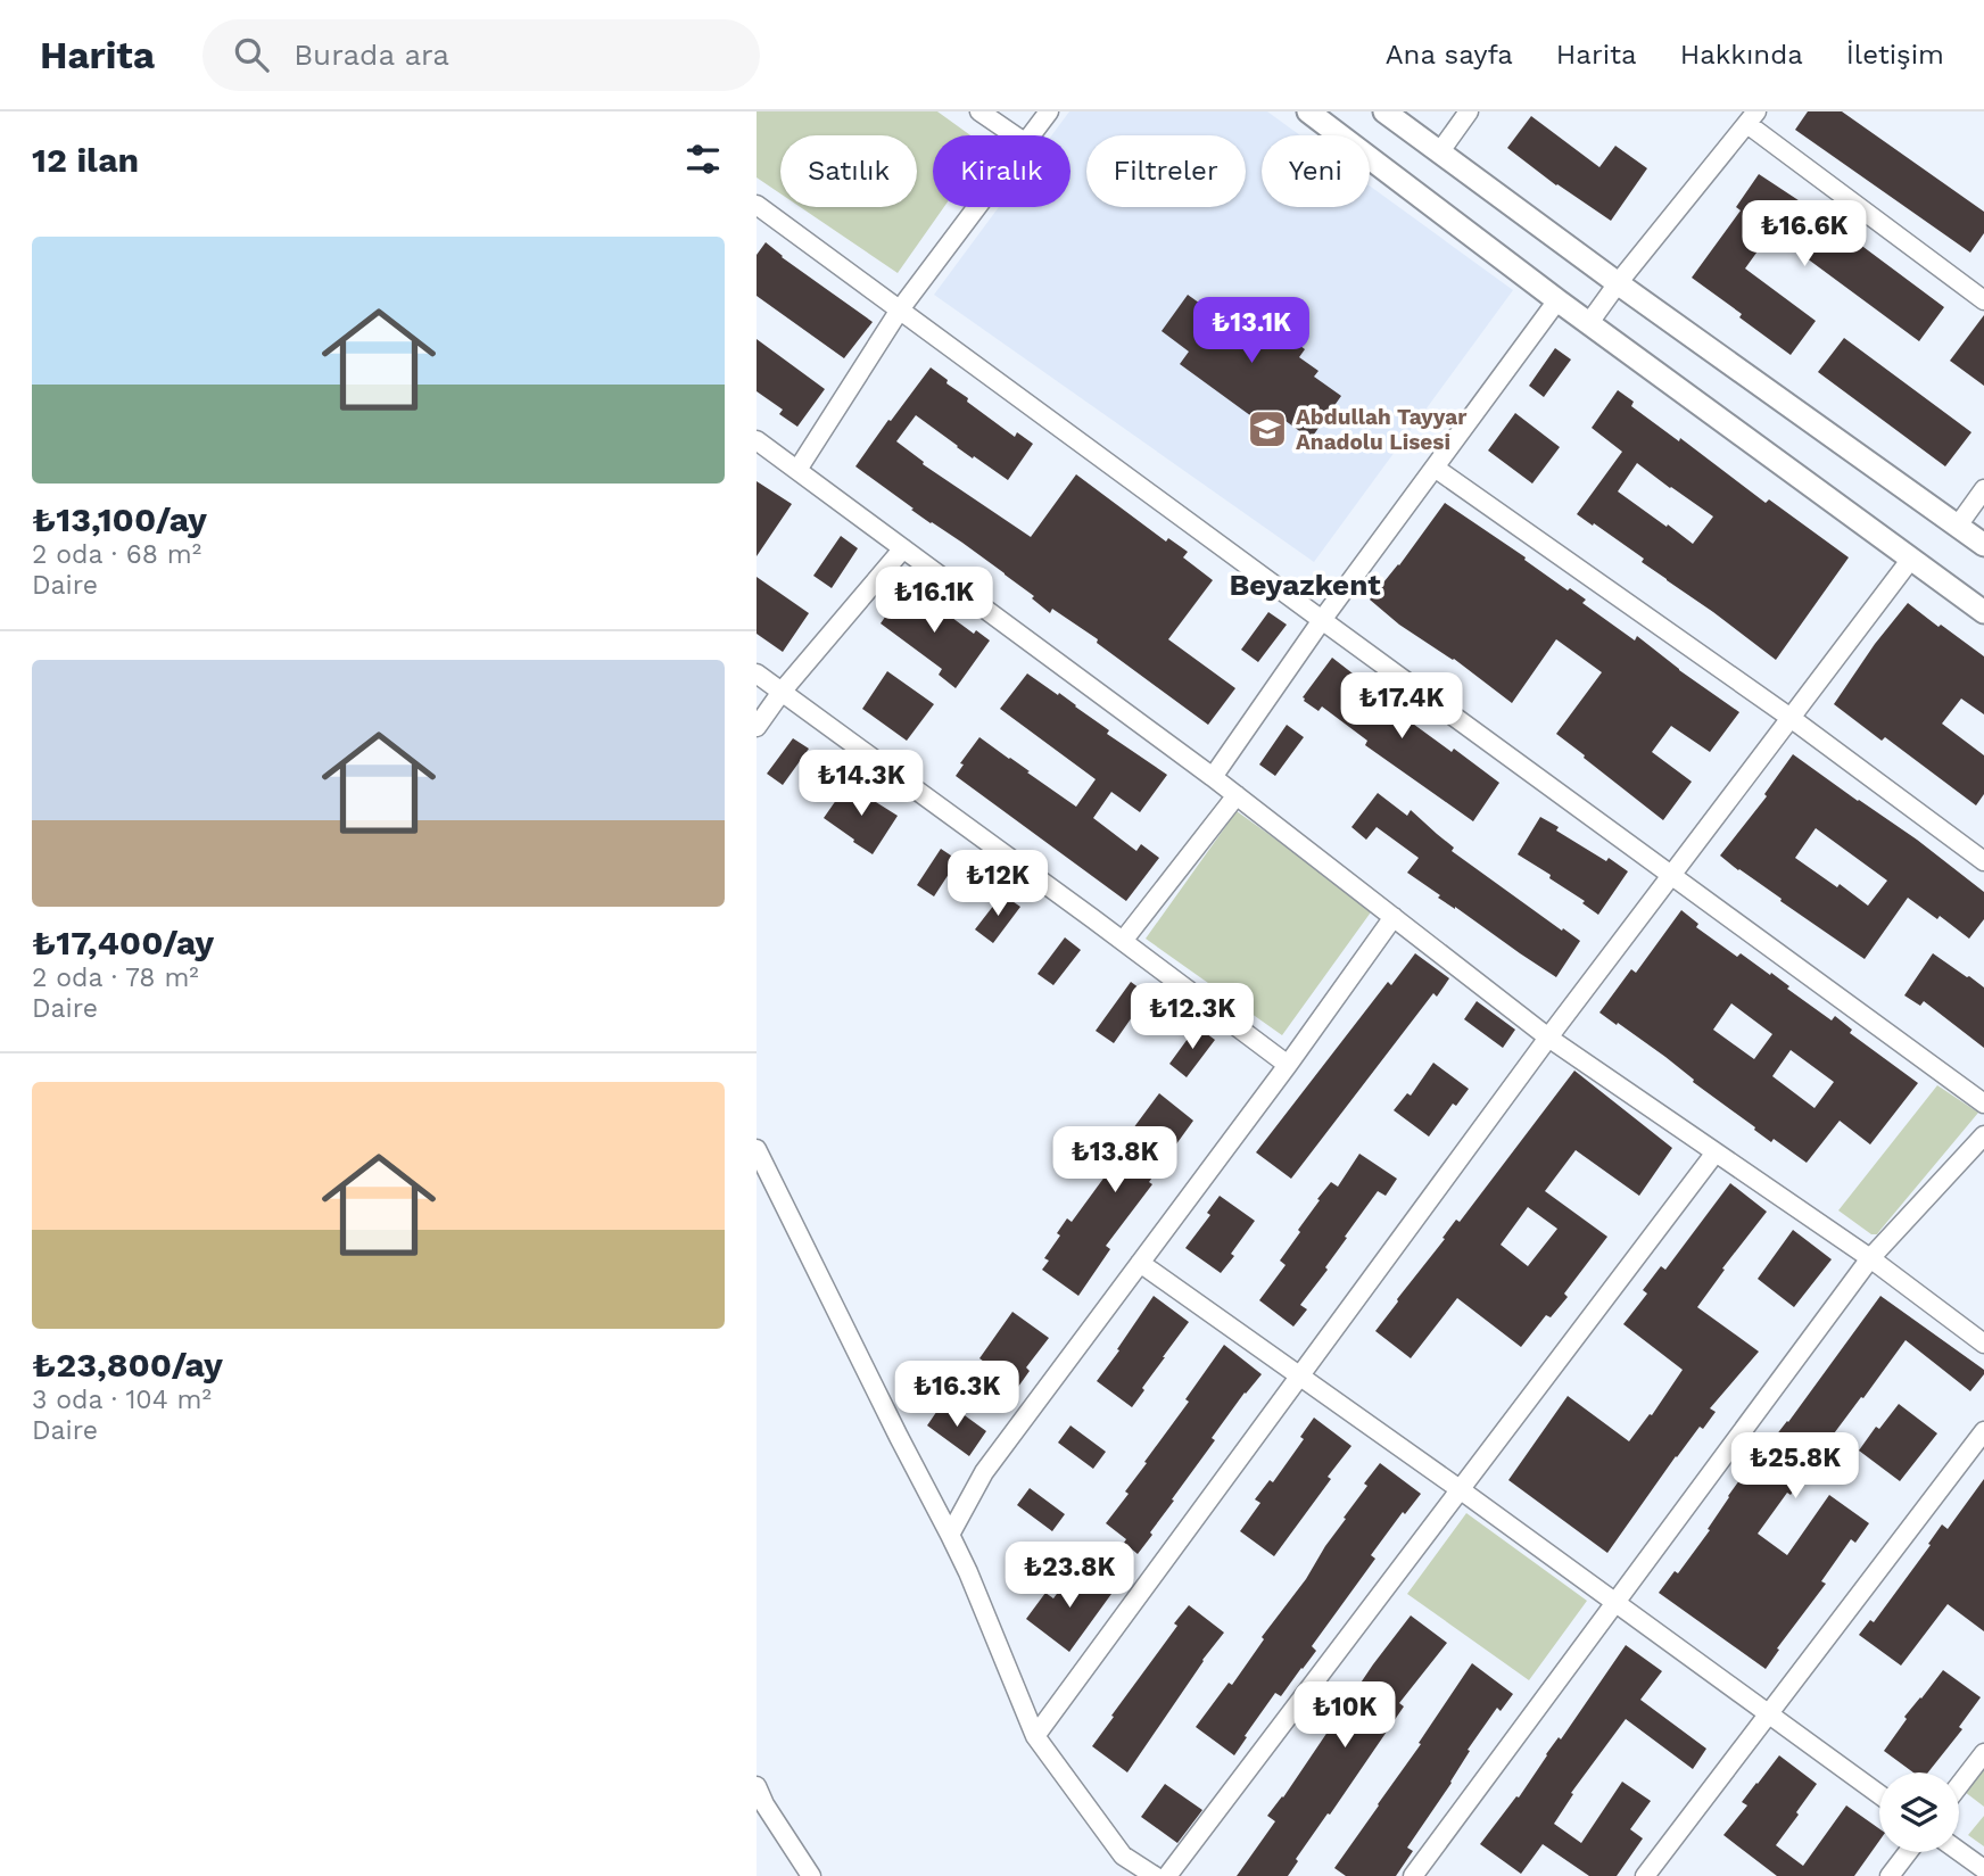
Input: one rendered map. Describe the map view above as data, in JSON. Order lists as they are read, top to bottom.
{
  "districts": ["Beyazkent"],
  "places": {
    "school or university": ["Abdullah Tayyar Anadolu Lisesi"]
  },
  "page": {
    "header": "Harita",
    "search": "Burada ara",
    "nav": [
      "Ana sayfa",
      "Harita",
      "Hakkında",
      "İletişim"
    ],
    "heading": "12 ilan",
    "chip": [
      "Satılık",
      "Kiralık",
      "Filtreler",
      "Yeni"
    ],
    "price": [
      "₺16.6K",
      "₺13.1K",
      "₺16.1K",
      "₺17.4K",
      "₺14.3K",
      "₺12K",
      "₺12.3K",
      "₺13.8K",
      "₺16.3K",
      "₺25.8K",
      "₺23.8K",
      "₺10K"
    ],
    "list": [
      {
        "name": "₺13,100/ay",
        "note": "2 oda · 68 m² · Daire"
      },
      {
        "name": "₺17,400/ay",
        "note": "2 oda · 78 m² · Daire"
      },
      {
        "name": "₺23,800/ay",
        "note": "3 oda · 104 m² · Daire"
      }
    ]
  }
}
